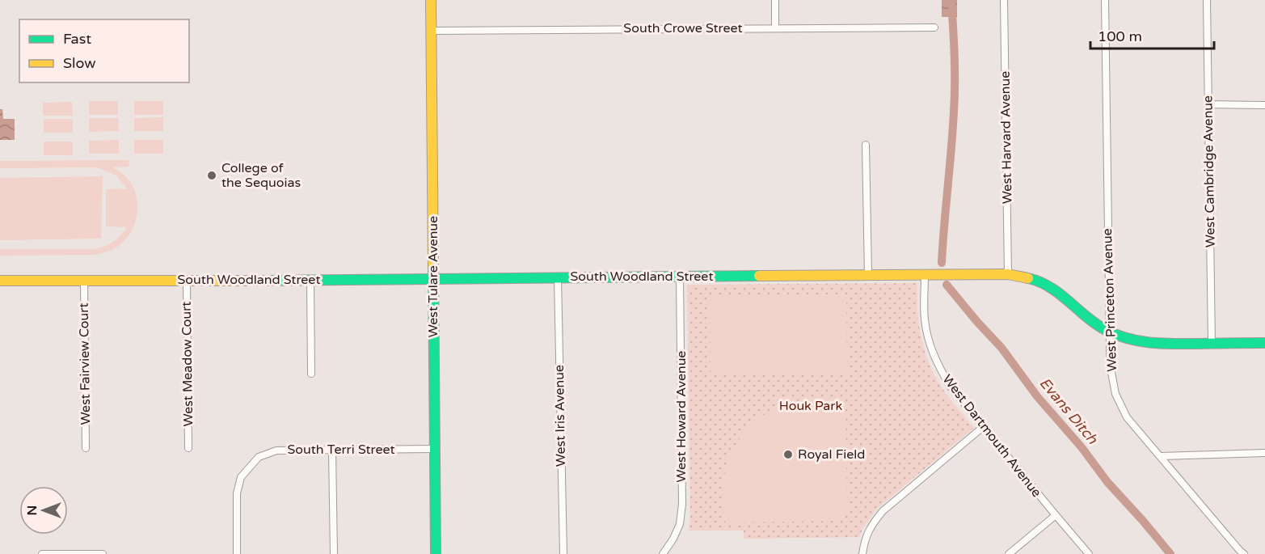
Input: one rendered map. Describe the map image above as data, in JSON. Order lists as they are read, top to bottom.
{
  "streets": {
    "street": [
      "South Crowe Street",
      "West Harvard Avenue",
      "West Cambridge Avenue",
      "West Tulare Avenue",
      "South Woodland Street",
      "West Princeton Avenue",
      "West Fairview Court",
      "West Meadow Court",
      "West Iris Avenue",
      "West Howard Avenue",
      "West Dartmouth Avenue",
      "South Terri Street"
    ]
  },
  "crossings": [
    ["South Crowe Street", "West Tulare Avenue"],
    ["West Harvard Avenue", "South Woodland Street"],
    ["West Cambridge Avenue", "South Woodland Street"],
    ["West Tulare Avenue", "South Woodland Street"],
    ["West Tulare Avenue", "South Terri Street"],
    ["South Woodland Street", "West Princeton Avenue"],
    ["South Woodland Street", "West Fairview Court"],
    ["South Woodland Street", "West Meadow Court"],
    ["South Woodland Street", "West Iris Avenue"],
    ["South Woodland Street", "West Howard Avenue"],
    ["South Woodland Street", "West Dartmouth Avenue"]
  ],
  "water": ["Evans Ditch"],
  "parks": ["Houk Park"],
  "places": ["College of the Sequoias", "Royal Field"],
  "legend": ["Fast", "Slow"],
  "scale_bar": "100 m",
  "north": "left"
}
